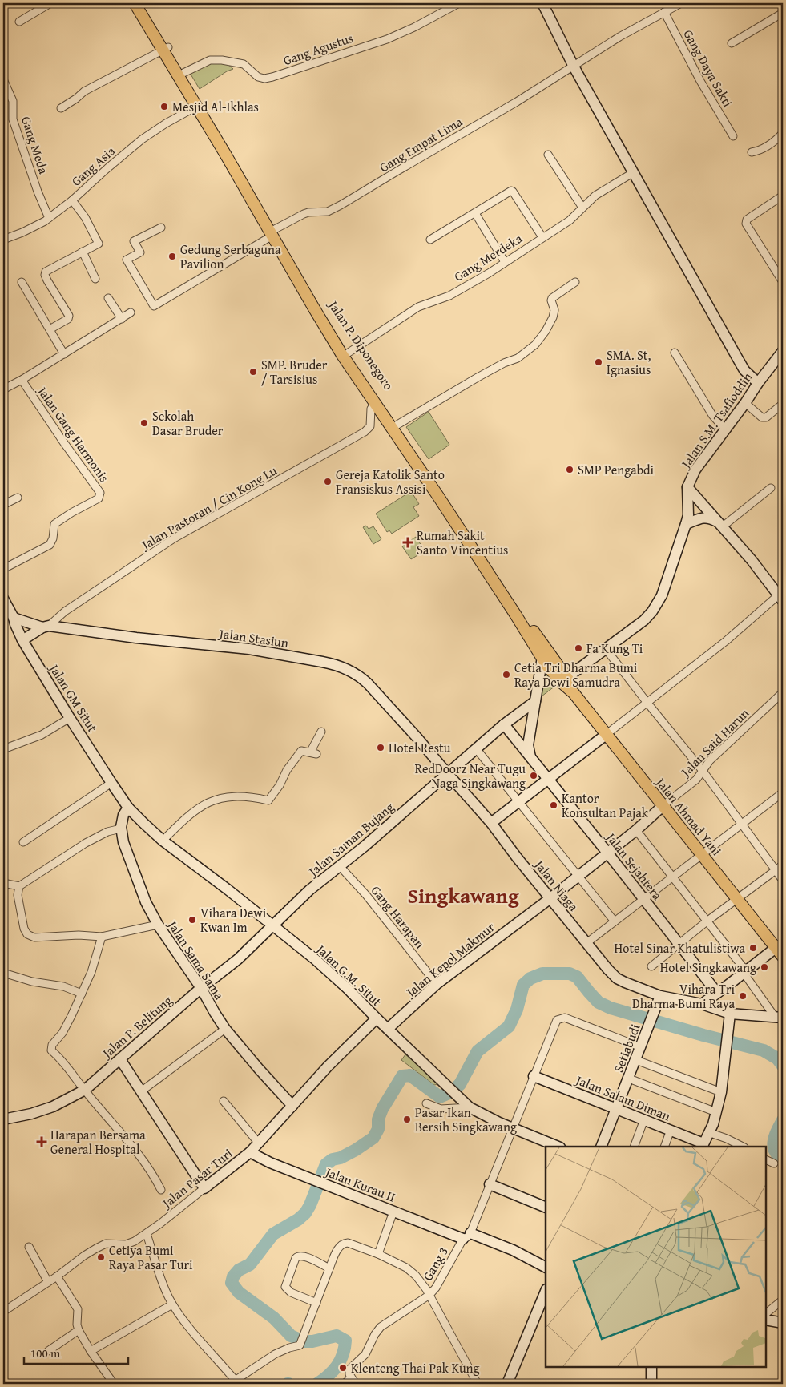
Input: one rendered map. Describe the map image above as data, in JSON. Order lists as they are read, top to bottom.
{
  "streets": {
    "main road": ["Jalan P. Diponegoro", "Jalan Ahmad Yani"],
    "street": [
      "Gang Agustus",
      "Gang Daya Sakti",
      "Gang Empat Lima",
      "Gang Meda",
      "Gang Asia",
      "Gang Merdeka",
      "Jalan S.M. Tsafioddin",
      "Jalan Gang Harmonis",
      "Jalan Pastoran / Cin Kong Lu",
      "Jalan Stasiun",
      "Jalan GM Situt",
      "Jalan Said Harun",
      "Jalan Saman Bujang",
      "Jalan Sejahtera",
      "Jalan Niaga",
      "Gang Harapan",
      "Jalan Kepol Makmur",
      "Jalan Sama Sama",
      "Jalan G.M. Situt",
      "Jalan P. Belitung",
      "Setiabudi",
      "Jalan Salam Diman",
      "Jalan Pasar Turi",
      "Jalan Kurau II",
      "Gang 3"
    ]
  },
  "crossings": [
    ["Gang Agustus", "Jalan P. Diponegoro"],
    ["Gang Daya Sakti", "Gang Empat Lima"],
    ["Gang Empat Lima", "Jalan P. Diponegoro"],
    ["Gang Meda", "Gang Asia"],
    ["Gang Asia", "Jalan P. Diponegoro"],
    ["Gang Merdeka", "Jalan P. Diponegoro"],
    ["Jalan P. Diponegoro", "Jalan S.M. Tsafioddin"],
    ["Jalan P. Diponegoro", "Jalan Ahmad Yani"],
    ["Jalan Pastoran / Cin Kong Lu", "Jalan Stasiun"],
    ["Jalan Stasiun", "Jalan GM Situt"],
    ["Jalan Stasiun", "Jalan Saman Bujang"],
    ["Jalan Stasiun", "Jalan Niaga"],
    ["Jalan GM Situt", "Jalan G.M. Situt"],
    ["Jalan Said Harun", "Jalan Ahmad Yani"],
    ["Jalan Said Harun", "Jalan Kepol Makmur"],
    ["Jalan Ahmad Yani", "Jalan Kepol Makmur"],
    ["Jalan Saman Bujang", "Jalan Sejahtera"],
    ["Jalan Saman Bujang", "Jalan Niaga"],
    ["Jalan Saman Bujang", "Gang Harapan"],
    ["Jalan Saman Bujang", "Jalan G.M. Situt"],
    ["Jalan Saman Bujang", "Jalan P. Belitung"],
    ["Jalan Sejahtera", "Jalan Kepol Makmur"],
    ["Jalan Niaga", "Jalan Kepol Makmur"],
    ["Jalan Niaga", "Setiabudi"],
    ["Gang Harapan", "Jalan Kepol Makmur"],
    ["Jalan Kepol Makmur", "Jalan G.M. Situt"],
    ["Jalan Sama Sama", "Jalan P. Belitung"],
    ["Jalan Sama Sama", "Jalan Pasar Turi"],
    ["Jalan G.M. Situt", "Jalan P. Belitung"],
    ["Jalan G.M. Situt", "Jalan Pasar Turi"],
    ["Jalan G.M. Situt", "Gang 3"],
    ["Setiabudi", "Jalan Salam Diman"],
    ["Setiabudi", "Gang 3"],
    ["Jalan Salam Diman", "Gang 3"],
    ["Jalan Pasar Turi", "Jalan Kurau II"],
    ["Jalan Kurau II", "Gang 3"]
  ],
  "districts": ["Singkawang"],
  "places": {
    "other": [
      "Mesjid Al-Ikhlas",
      "Gedung Serbaguna Pavilion",
      "SMA. St, Ignasius",
      "SMP. Bruder / Tarsisius",
      "Sekolah Dasar Bruder",
      "SMP Pengabdi",
      "Gereja Katolik Santo Fransiskus Assisi",
      "Fa Kung Ti",
      "Cetia Tri Dharma Bumi Raya Dewi Samudra",
      "Hotel Restu",
      "RedDoorz Near Tugu Naga Singkawang",
      "Kantor Konsultan Pajak",
      "Vihara Dewi Kwan Im",
      "Hotel Sinar Khatulistiwa",
      "Hotel Singkawang",
      "Vihara Tri Dharma Bumi Raya",
      "Pasar Ikan Bersih Singkawang",
      "Cetiya Bumi Raya Pasar Turi",
      "Klenteng Thai Pak Kung"
    ],
    "health": ["Rumah Sakit Santo Vincentius", "Harapan Bersama General Hospital"]
  },
  "scale_bar": "100 m"
}
